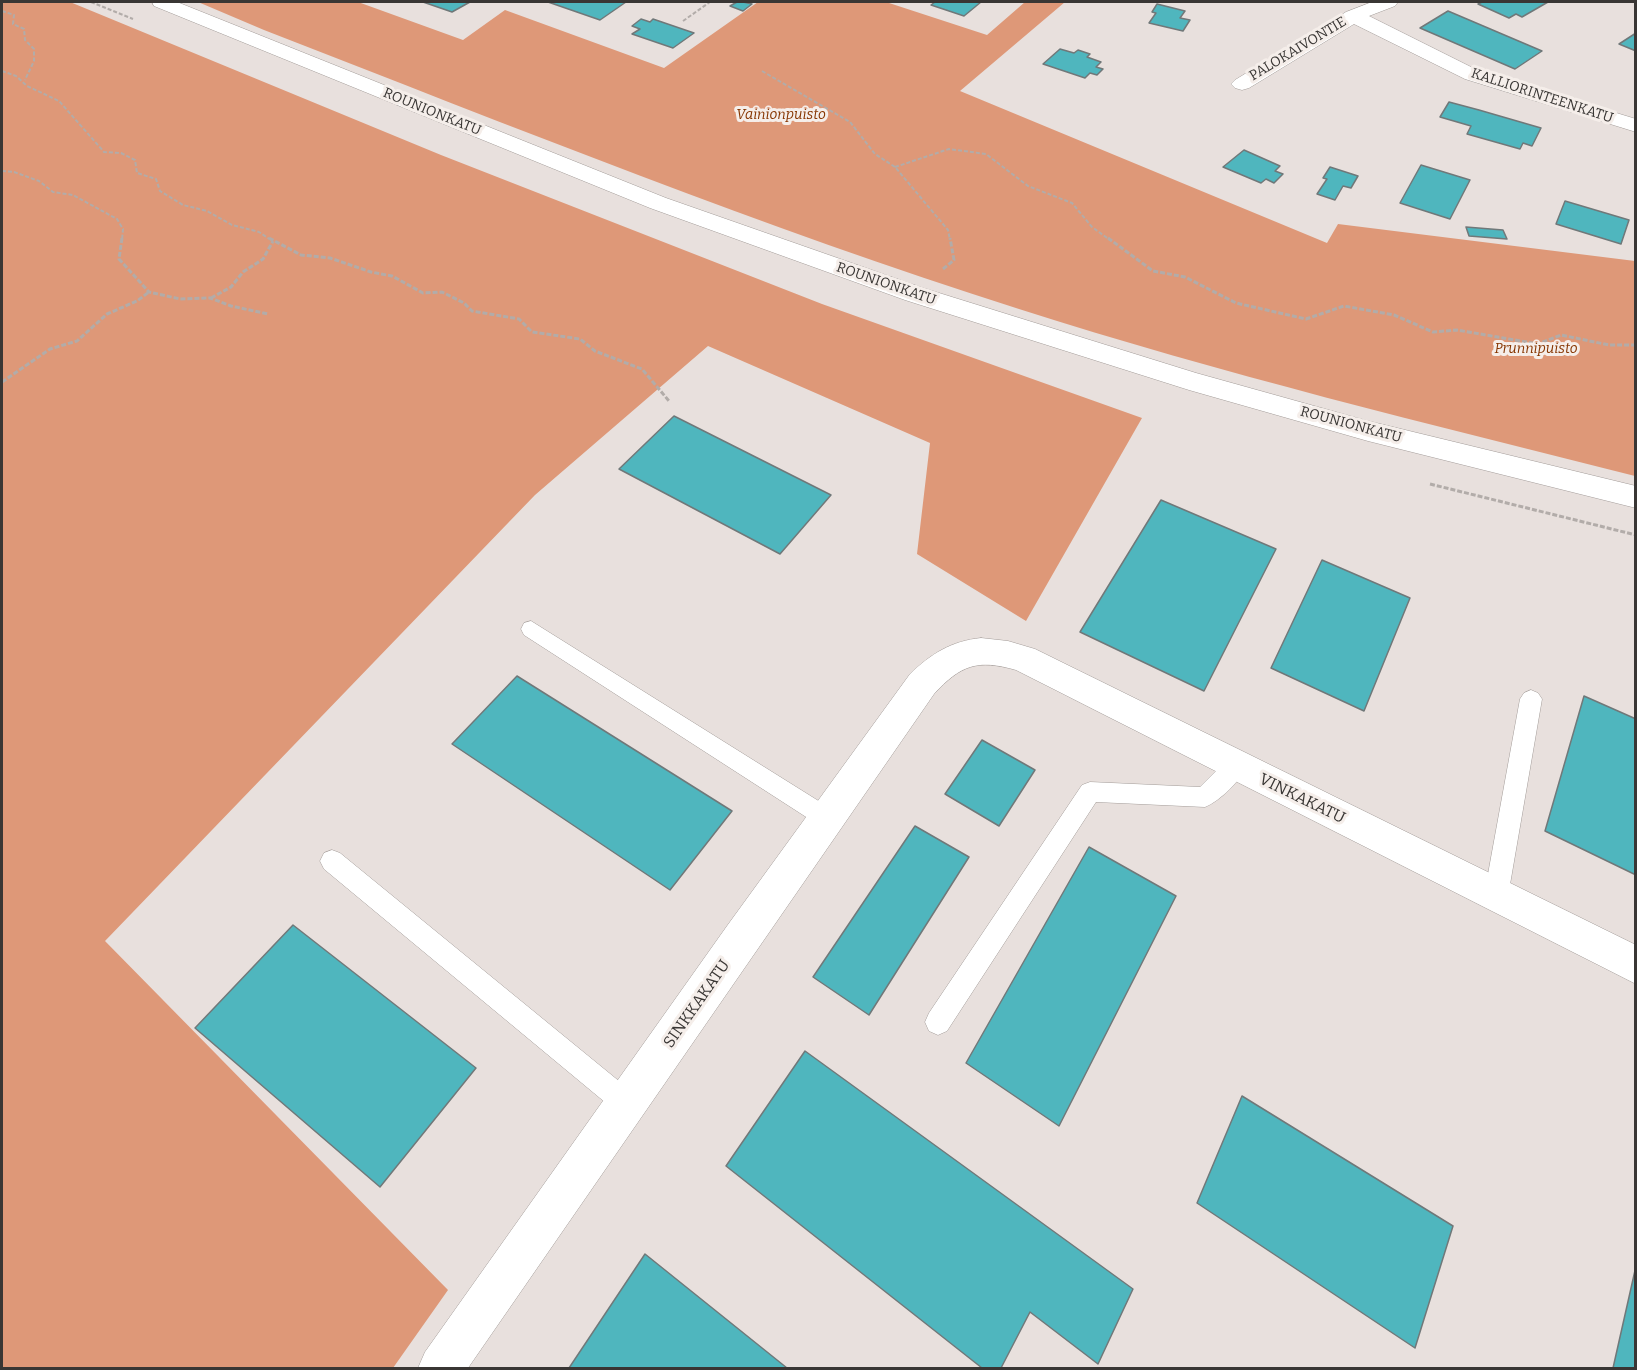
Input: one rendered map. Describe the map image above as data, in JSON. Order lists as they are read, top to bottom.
{
  "streets": {
    "main road": [
      "PALOKAIVONTIE",
      "KALLIORINTEENKATU",
      "ROUNIONKATU",
      "VINKAKATU",
      "SINKKAKATU"
    ]
  },
  "crossings": [
    ["PALOKAIVONTIE", "KALLIORINTEENKATU"],
    ["VINKAKATU", "SINKKAKATU"]
  ],
  "parks": ["Vainionpuisto", "Prunnipuisto"]
}
